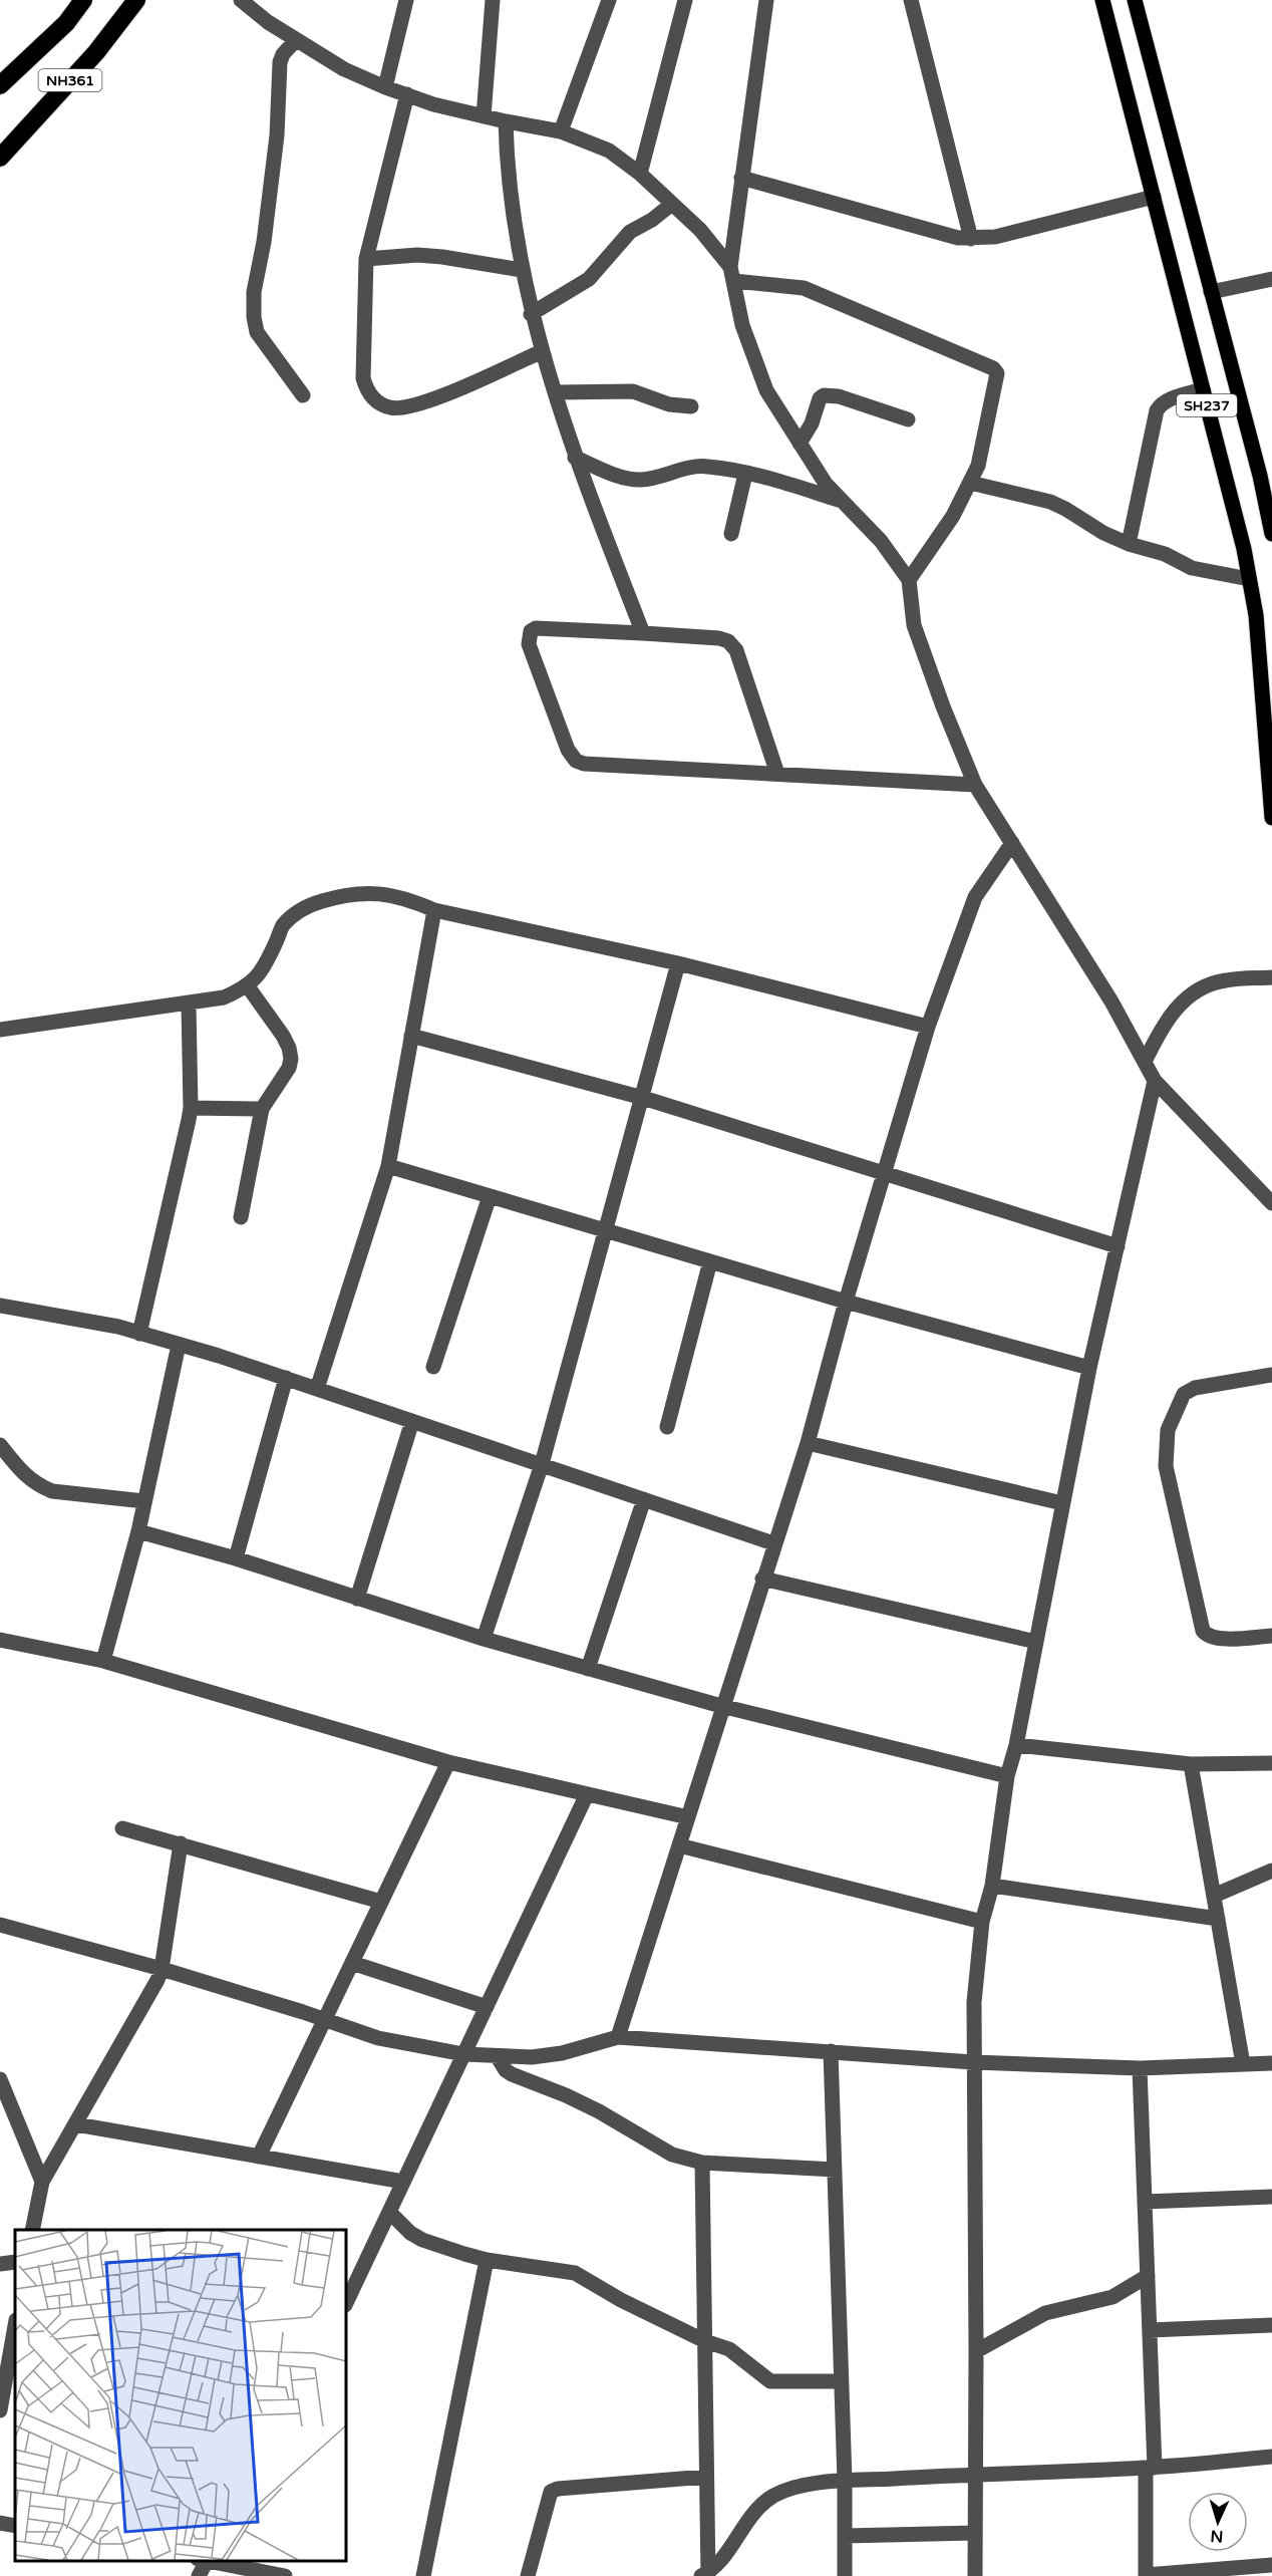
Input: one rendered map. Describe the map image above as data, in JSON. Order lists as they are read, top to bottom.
{
  "streets": {
    "highway": ["NH361"],
    "main road": ["SH237"]
  },
  "north": "bottom"
}
